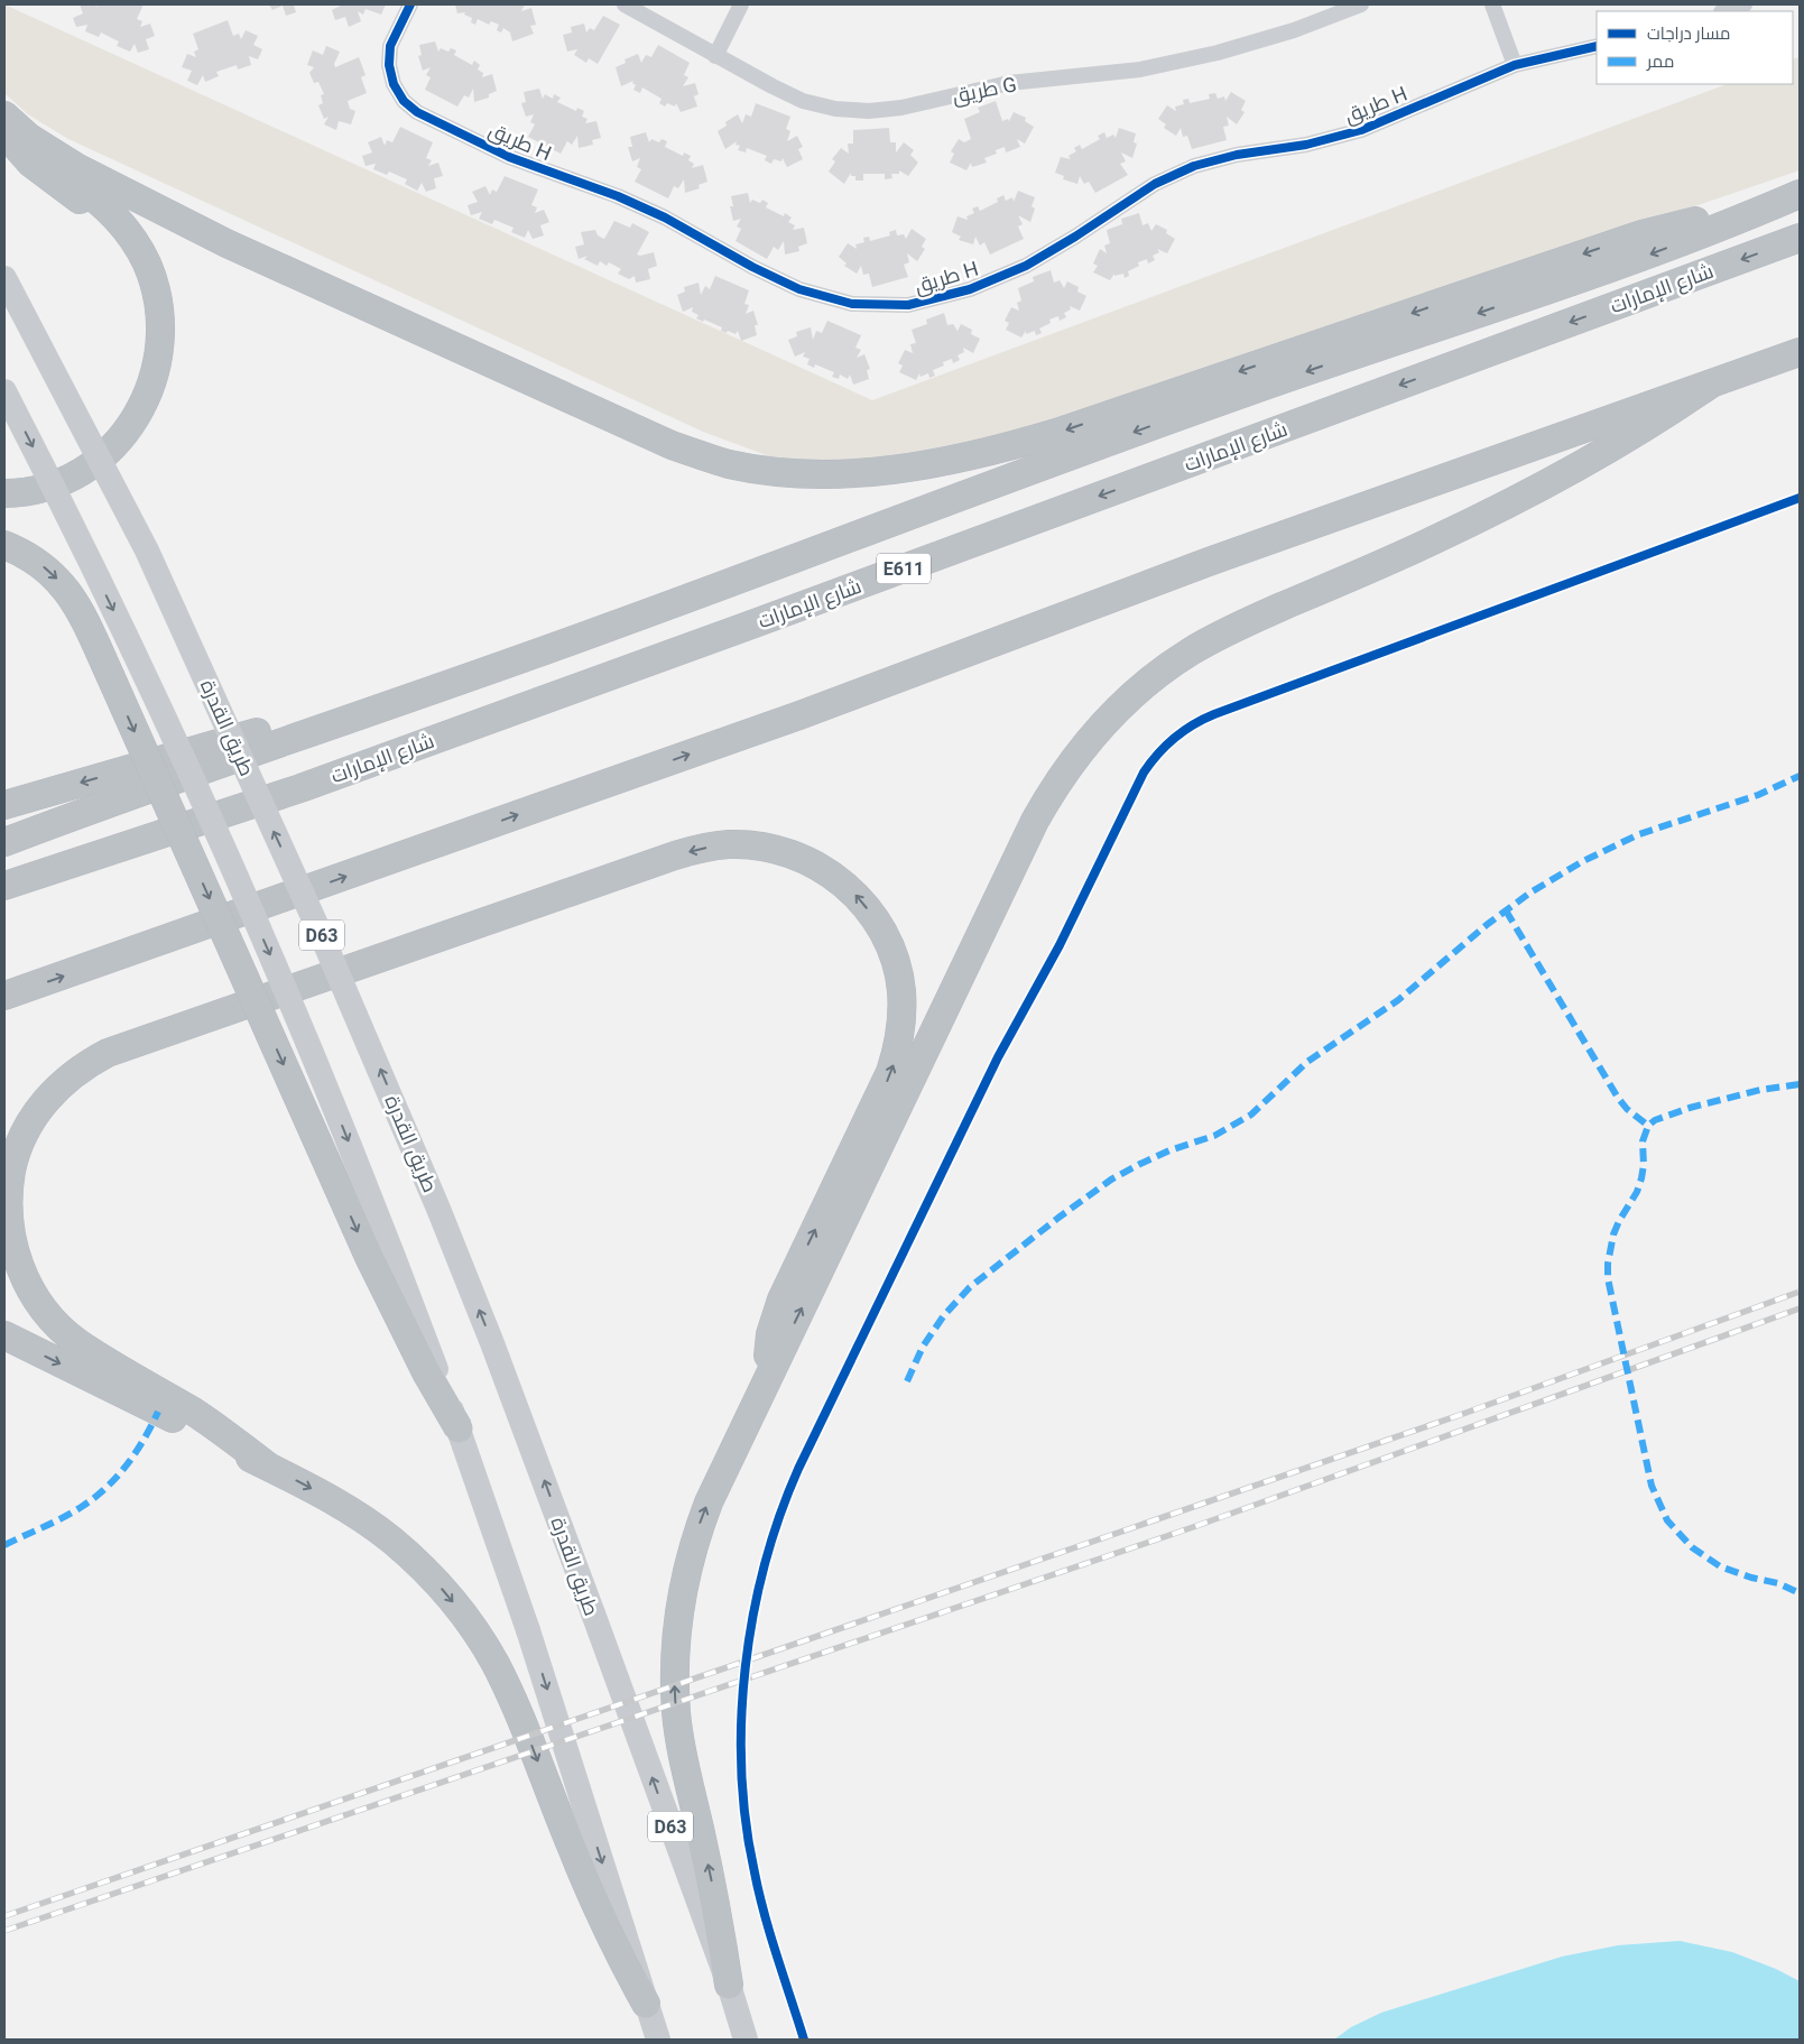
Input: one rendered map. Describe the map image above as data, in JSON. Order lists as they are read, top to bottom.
{
  "streets": {
    "highway": ["شارع الإمارات", "E611"],
    "main road": ["طريق القدرة", "D63"],
    "street": ["طريق G", "طريق H"]
  },
  "legend": ["مسار دراجات", "ممر"]
}
